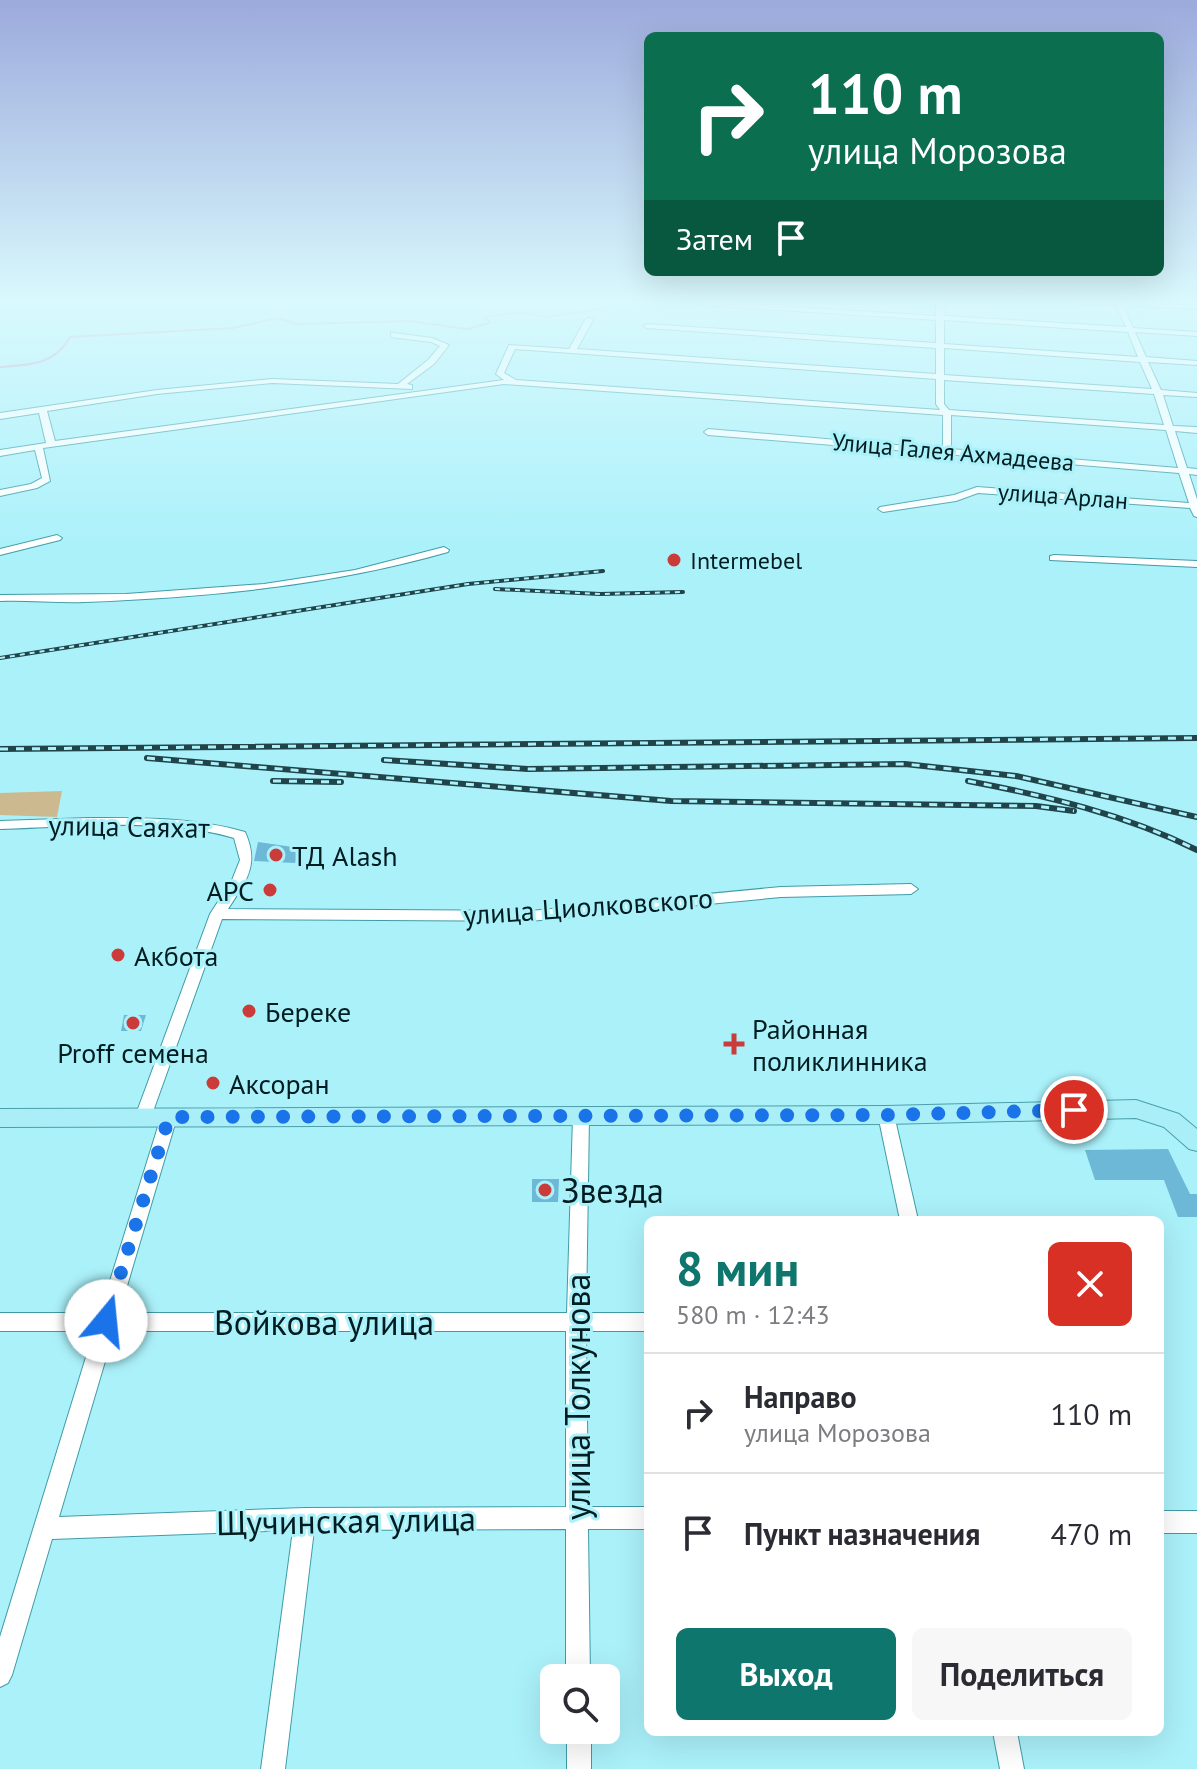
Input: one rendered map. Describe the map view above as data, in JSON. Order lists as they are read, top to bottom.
{
  "streets": {
    "street": [
      "Улица Галея Ахмадеева",
      "улица Арлан",
      "улица Саяхат",
      "улица Циолковского",
      "Войкова улица",
      "улица Толкунова",
      "Щучинская улица"
    ]
  },
  "crossings": [
    ["улица Саяхат", "улица Циолковского"],
    ["Войкова улица", "улица Толкунова"],
    ["улица Толкунова", "Щучинская улица"]
  ],
  "places": {
    "other": [
      "Intermebel",
      "ТД Alash",
      "АРС",
      "Акбота",
      "Береке",
      "Proff семена",
      "Аксоран",
      "Звезда"
    ],
    "health": ["Районная поликлинника"]
  },
  "page": {
    "turn": ["110 m", "улица Морозова"],
    "then": "Затем",
    "heading": ["8 мин", "580 m · 12:43"],
    "list": [
      {
        "name": "Направо",
        "note": "улица Морозова",
        "value": "110 m"
      },
      {
        "name": "Пункт назначения",
        "value": "470 m"
      }
    ],
    "buttons": ["Выход", "Поделиться"]
  }
}
